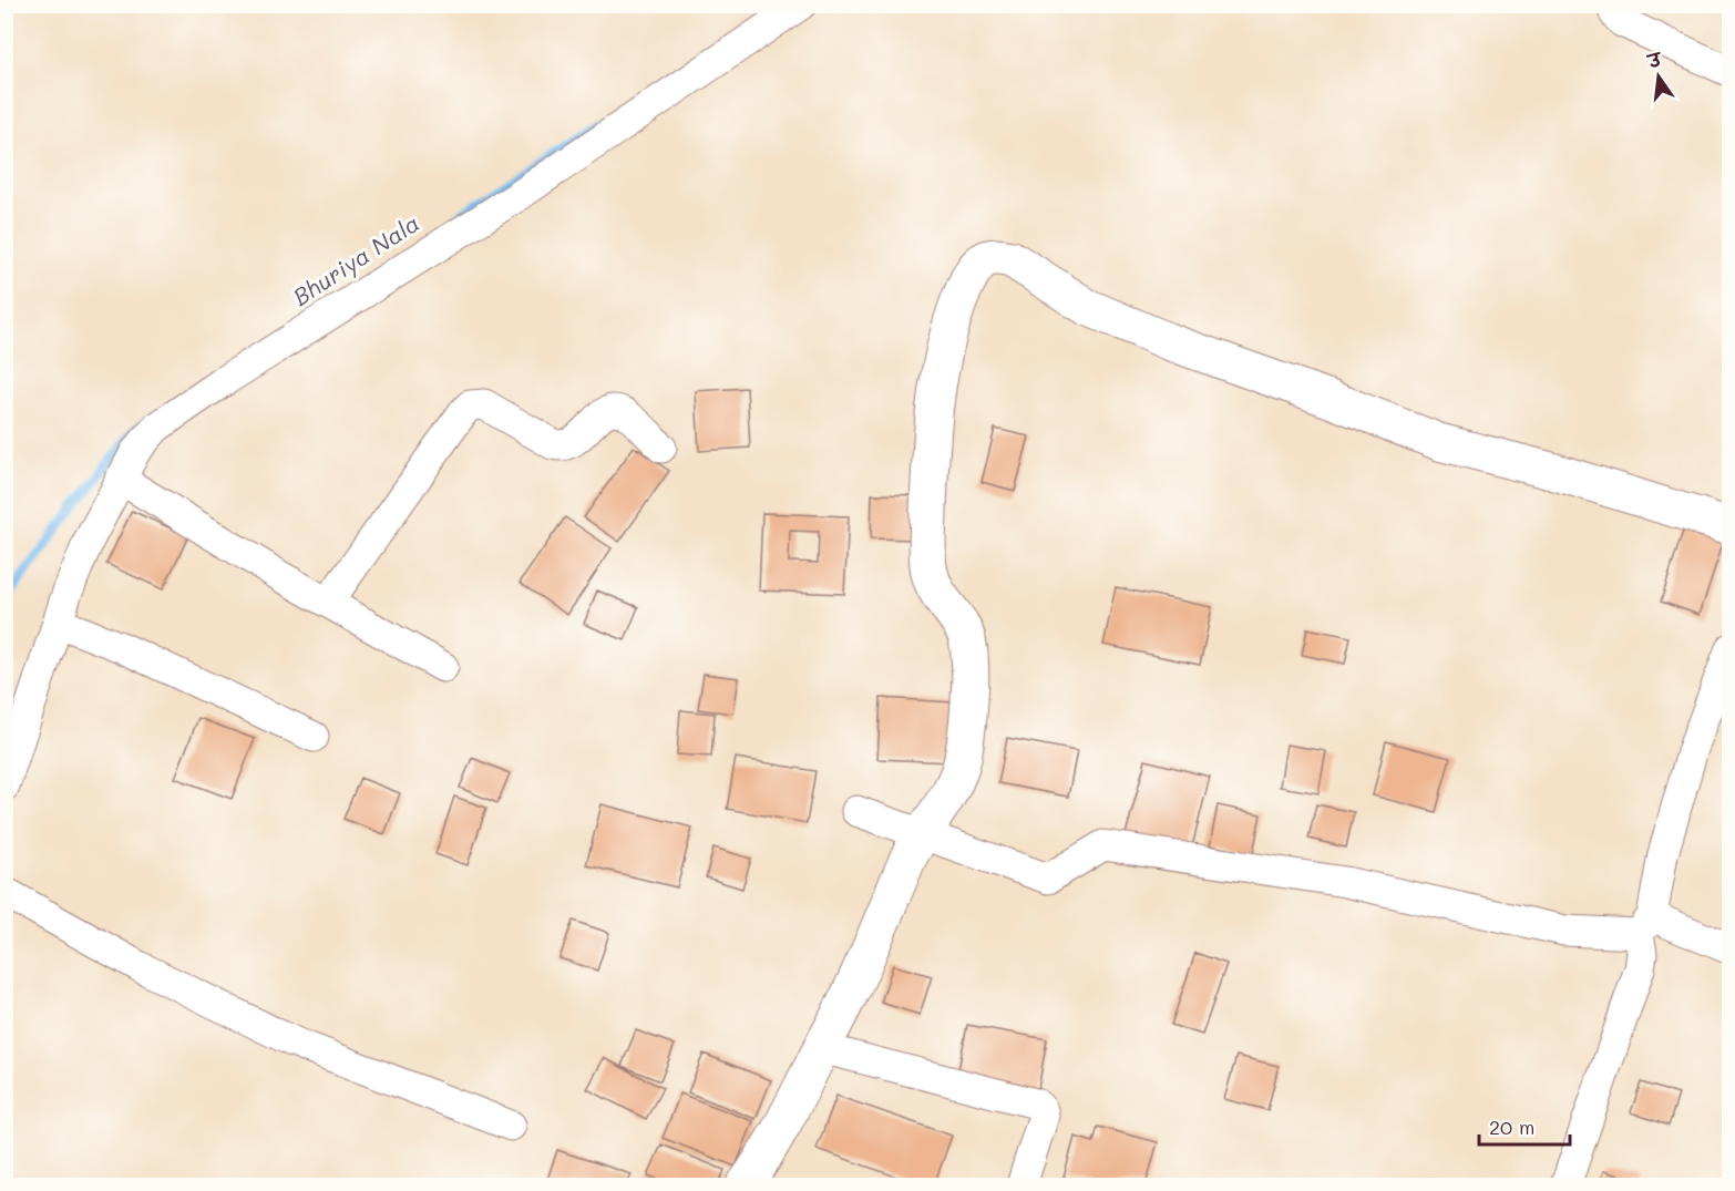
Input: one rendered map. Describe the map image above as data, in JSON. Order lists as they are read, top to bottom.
{
  "water": ["Bhuriya Nala"],
  "scale_bar": "20 m",
  "north": "top"
}
